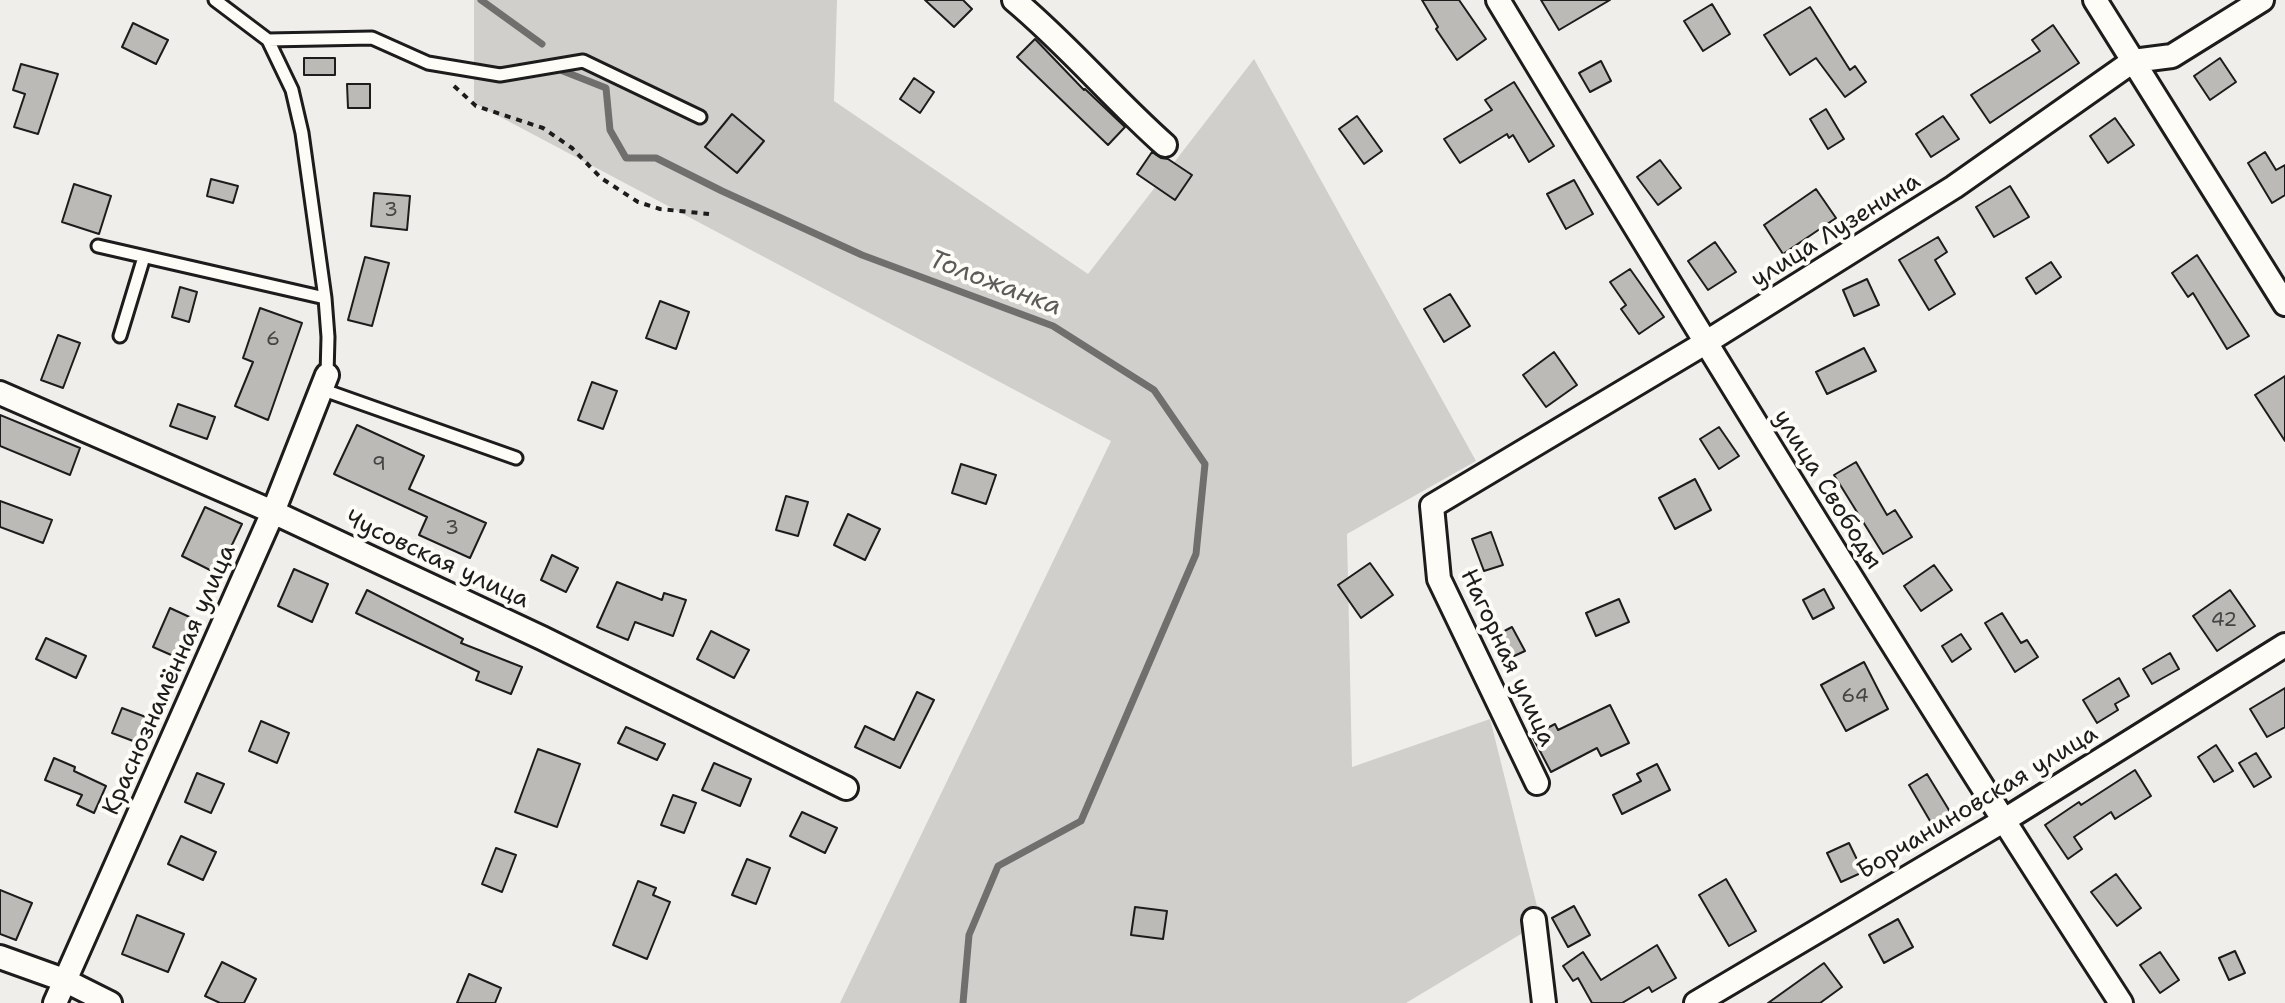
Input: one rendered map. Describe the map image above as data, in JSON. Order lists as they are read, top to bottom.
{
  "streets": {
    "street": [
      "улица Лузенина",
      "улица Свободы",
      "Чусовская улица",
      "Нагорная улица",
      "Краснознамённая улица",
      "Борчаниновская улица"
    ]
  },
  "crossings": [
    ["улица Лузенина", "улица Свободы"],
    ["улица Лузенина", "Нагорная улица"],
    ["улица Свободы", "Борчаниновская улица"],
    ["Чусовская улица", "Краснознамённая улица"]
  ],
  "water": ["Толожанка"],
  "house_numbers": [
    "3",
    "6",
    "9",
    "3",
    "42",
    "64"
  ]
}
